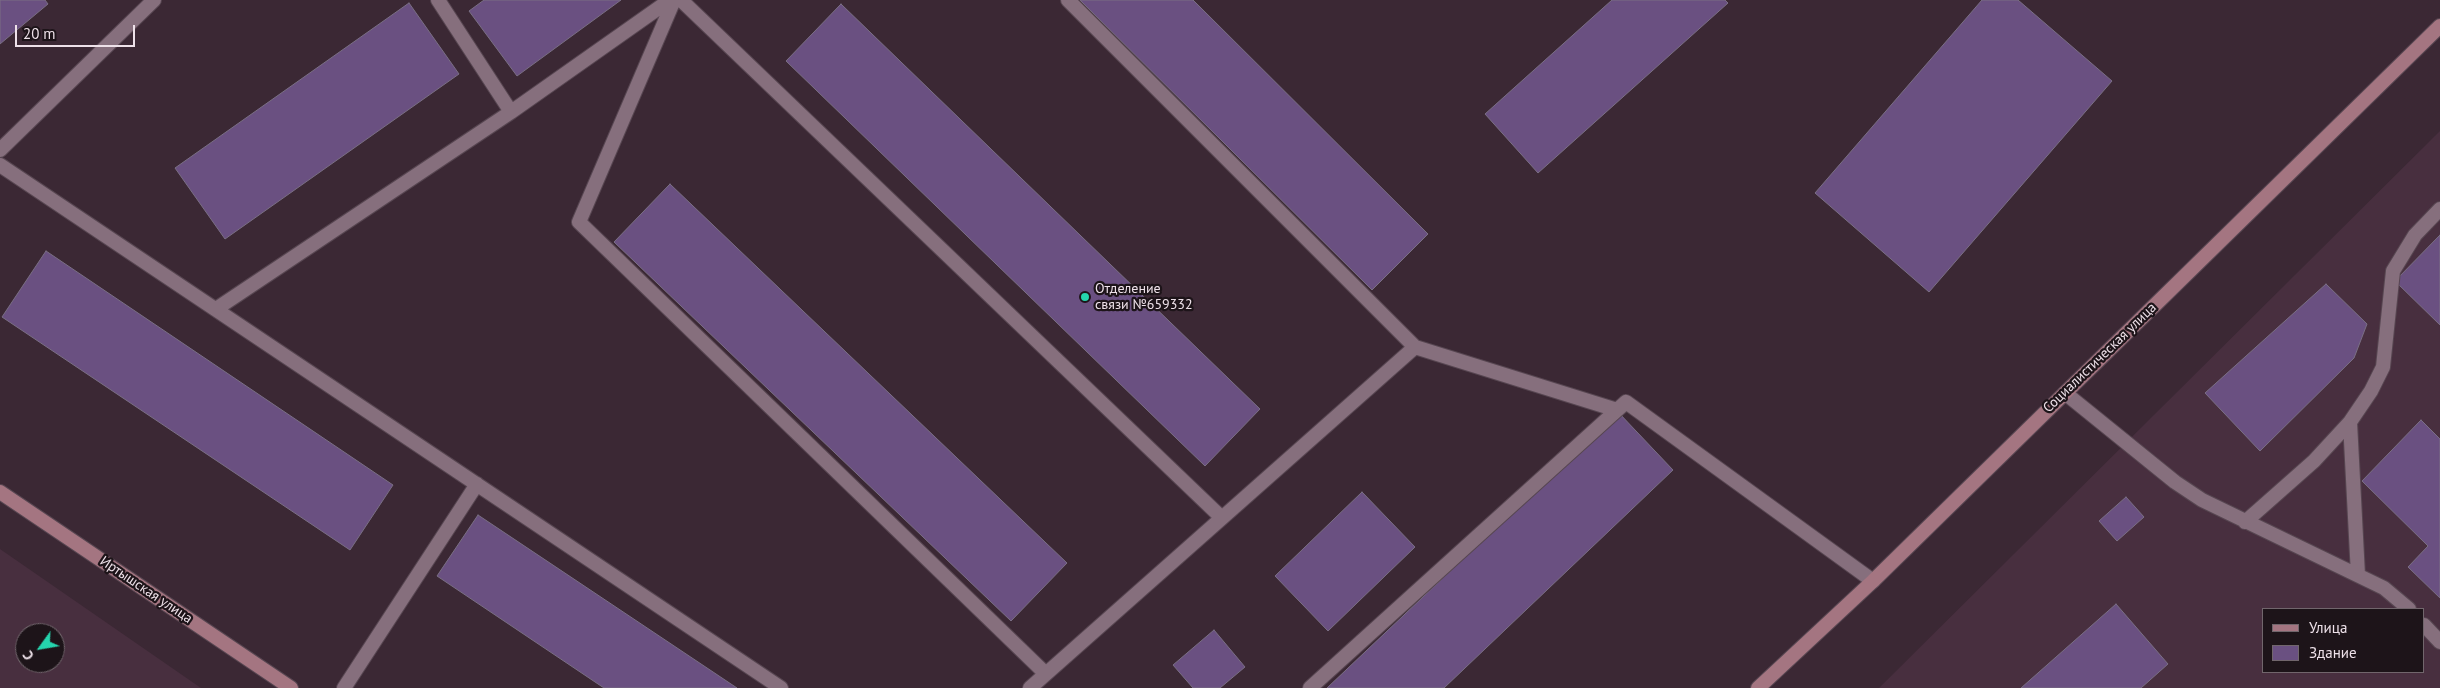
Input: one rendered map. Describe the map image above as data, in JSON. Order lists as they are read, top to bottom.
{
  "streets": {
    "main road": ["Социалистическая улица", "Иртышская улица"]
  },
  "places": ["Отделение связи №659332"],
  "legend": ["Улица", "Здание"],
  "scale_bar": "20 m",
  "north": "bottom left"
}
